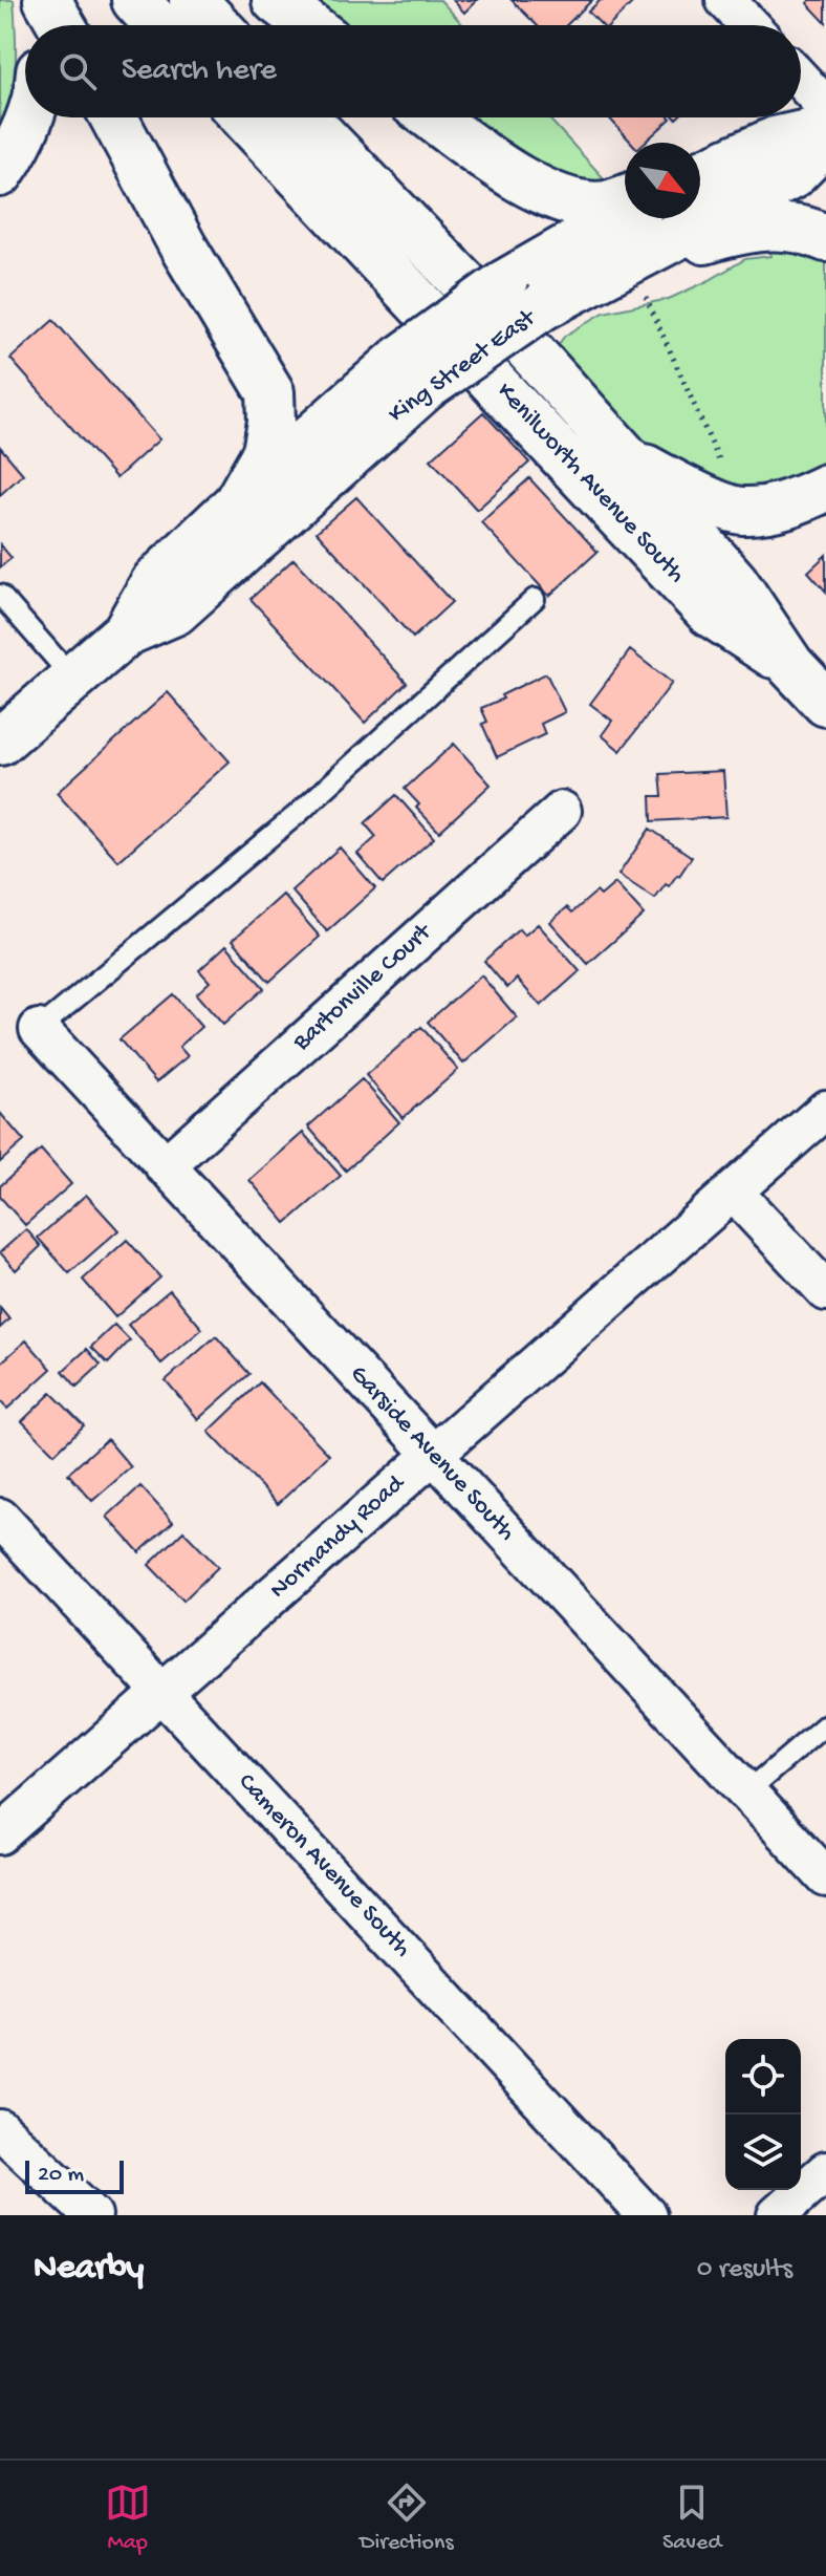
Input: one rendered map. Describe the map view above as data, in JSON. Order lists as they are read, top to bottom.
{
  "streets": {
    "main road": ["King Street East", "Kenilworth Avenue South"],
    "street": [
      "Bartonville Court",
      "Garside Avenue South",
      "Normandy Road",
      "Cameron Avenue South"
    ]
  },
  "crossings": [
    ["Bartonville Court", "Garside Avenue South"],
    ["Garside Avenue South", "Normandy Road"],
    ["Normandy Road", "Cameron Avenue South"]
  ],
  "scale_bar": "20 m",
  "north": "bottom right",
  "page": {
    "search": "Search here",
    "scale": "20 m",
    "heading": ["Nearby", "0 results"],
    "nav": ["Map", "Directions", "Saved"]
  }
}
